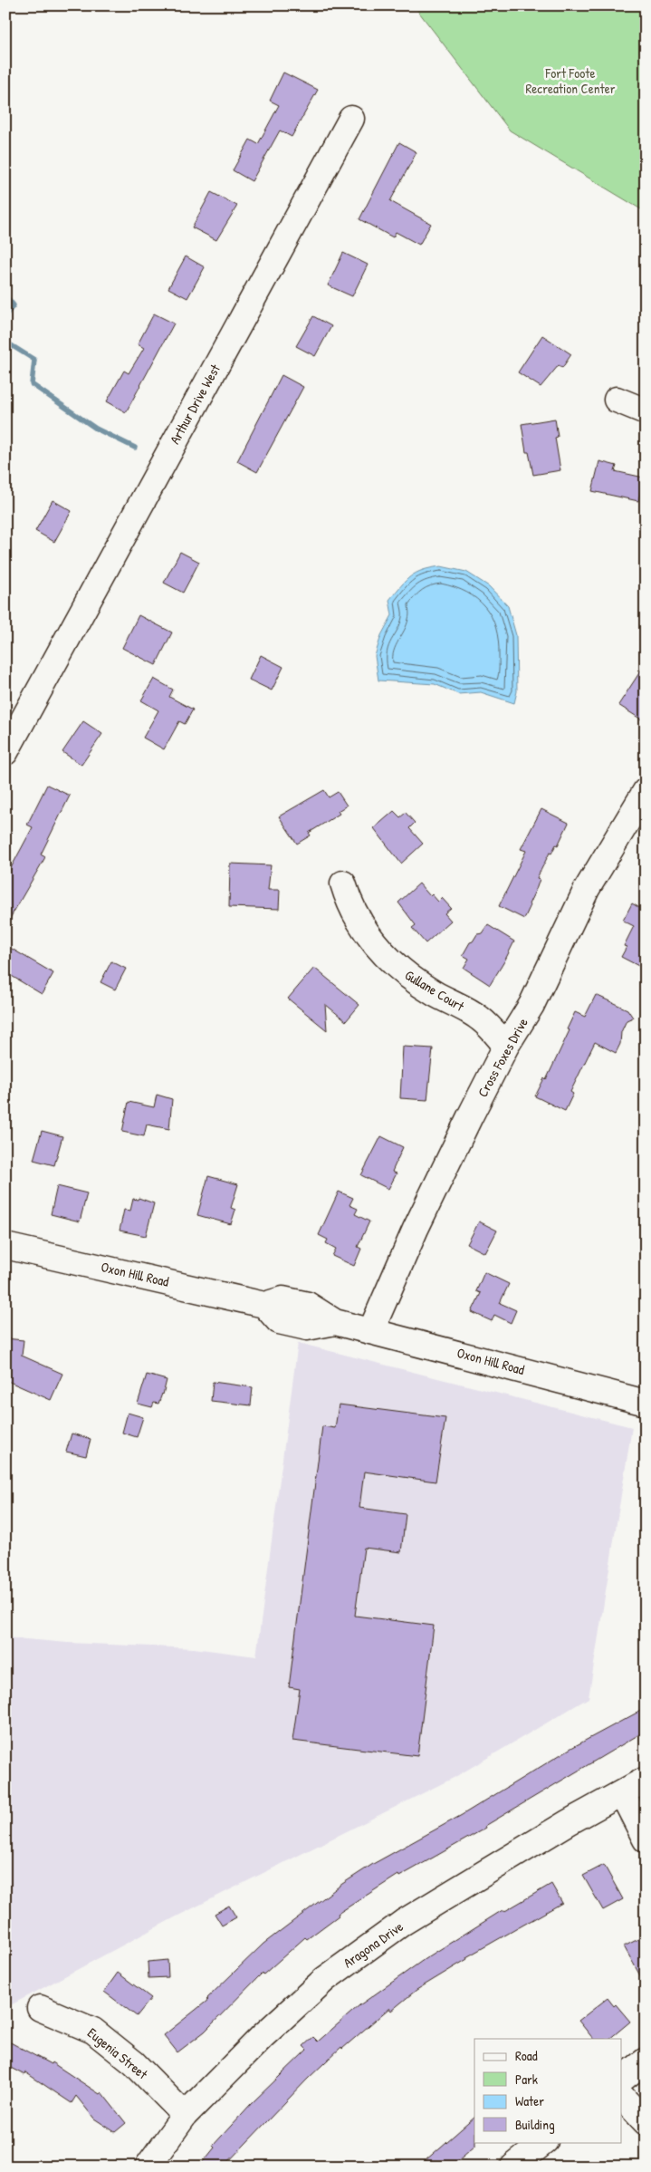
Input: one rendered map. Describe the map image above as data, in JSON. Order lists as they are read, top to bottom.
{
  "streets": {
    "street": [
      "Arthur Drive West",
      "Gullane Court",
      "Cross Foxes Drive",
      "Oxon Hill Road",
      "Aragona Drive",
      "Eugenia Street"
    ]
  },
  "crossings": [
    ["Gullane Court", "Cross Foxes Drive"],
    ["Cross Foxes Drive", "Oxon Hill Road"],
    ["Aragona Drive", "Eugenia Street"]
  ],
  "parks": ["Fort Foote Recreation Center"],
  "legend": [
    "Road",
    "Park",
    "Water",
    "Building"
  ]
}
